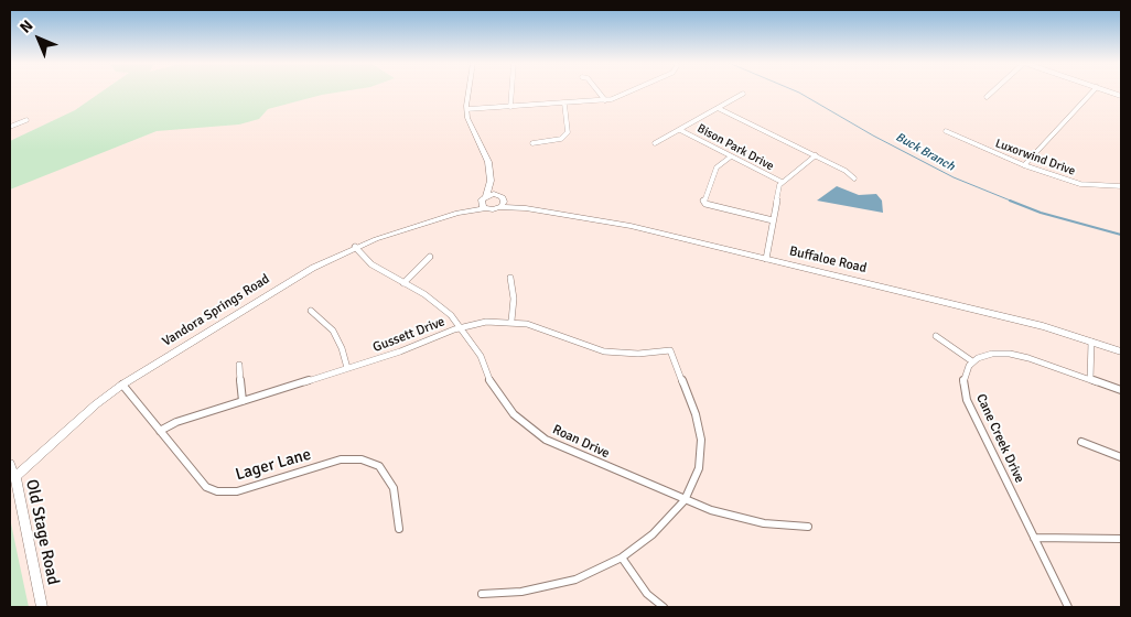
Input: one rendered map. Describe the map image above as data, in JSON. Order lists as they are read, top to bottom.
{
  "streets": {
    "street": [
      "Bison Park Drive",
      "Luxorwind Drive",
      "Buffaloe Road",
      "Vandora Springs Road",
      "Gussett Drive",
      "Cane Creek Drive",
      "Roan Drive",
      "Lager Lane",
      "Old Stage Road"
    ]
  },
  "crossings": [
    ["Buffaloe Road", "Vandora Springs Road"],
    ["Vandora Springs Road", "Roan Drive"],
    ["Vandora Springs Road", "Lager Lane"],
    ["Vandora Springs Road", "Old Stage Road"],
    ["Gussett Drive", "Roan Drive"],
    ["Gussett Drive", "Lager Lane"]
  ],
  "water": ["Buck Branch"],
  "north": "top left"
}
